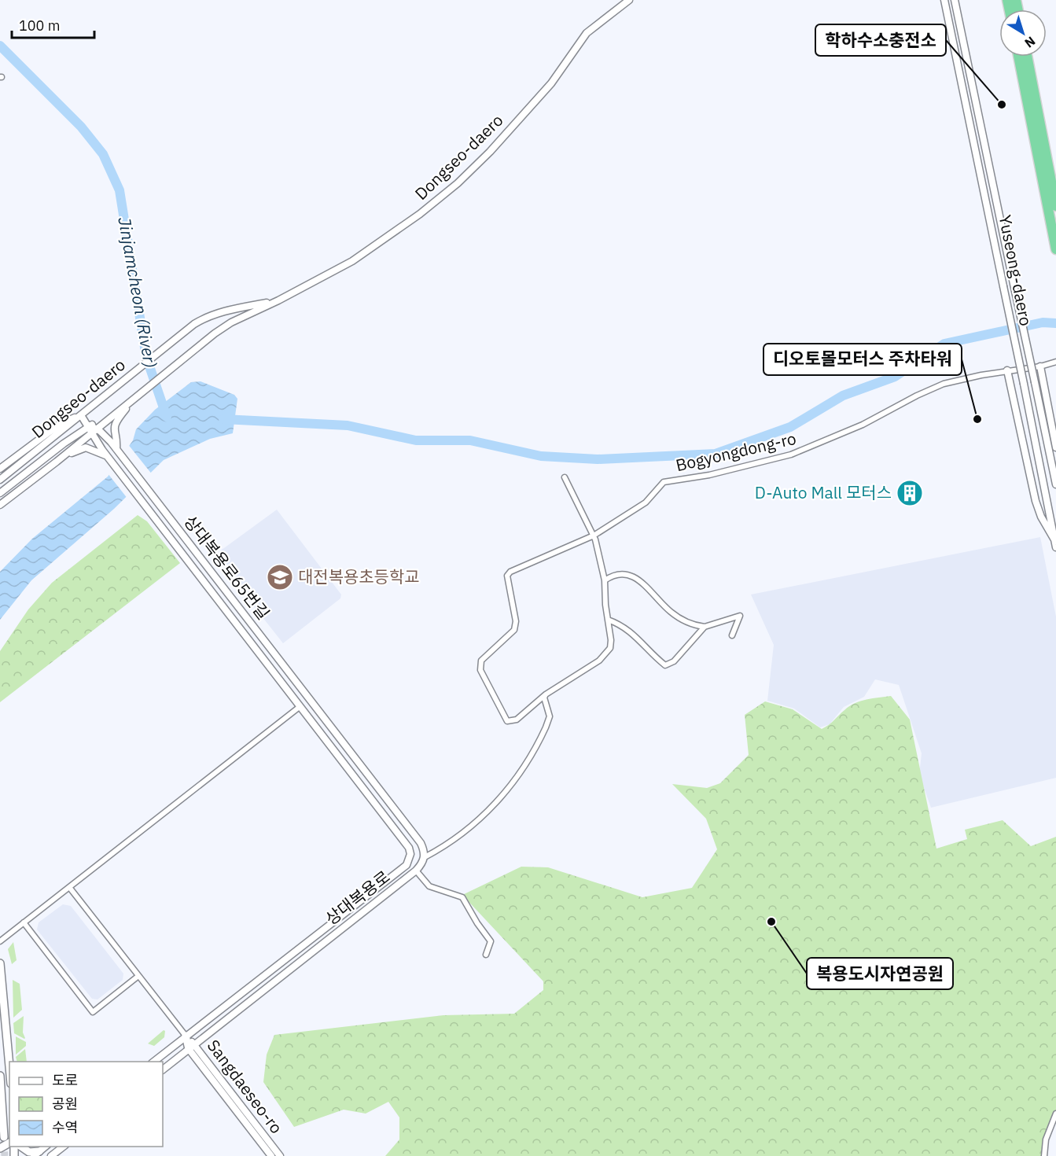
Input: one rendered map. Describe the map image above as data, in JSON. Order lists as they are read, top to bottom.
{
  "streets": {
    "street": [
      "Dongseo-daero",
      "Yuseong-daero",
      "Bogyongdong-ro",
      "상대복용로65번길",
      "상대복용로",
      "Sangdaeseo-ro"
    ]
  },
  "crossings": [
    ["Dongseo-daero", "상대복용로65번길"],
    ["상대복용로65번길", "상대복용로"],
    ["상대복용로", "Sangdaeseo-ro"]
  ],
  "water": ["Jinjamcheon (River)"],
  "places": {
    "other": ["학하수소충전소", "디오토몰모터스 주차타워", "복용도시자연공원"],
    "building": ["D-Auto Mall 모터스"],
    "school or university": ["대전복용초등학교"]
  },
  "legend": ["도로", "공원", "수역"],
  "scale_bar": "100 m",
  "north": "bottom right"
}
